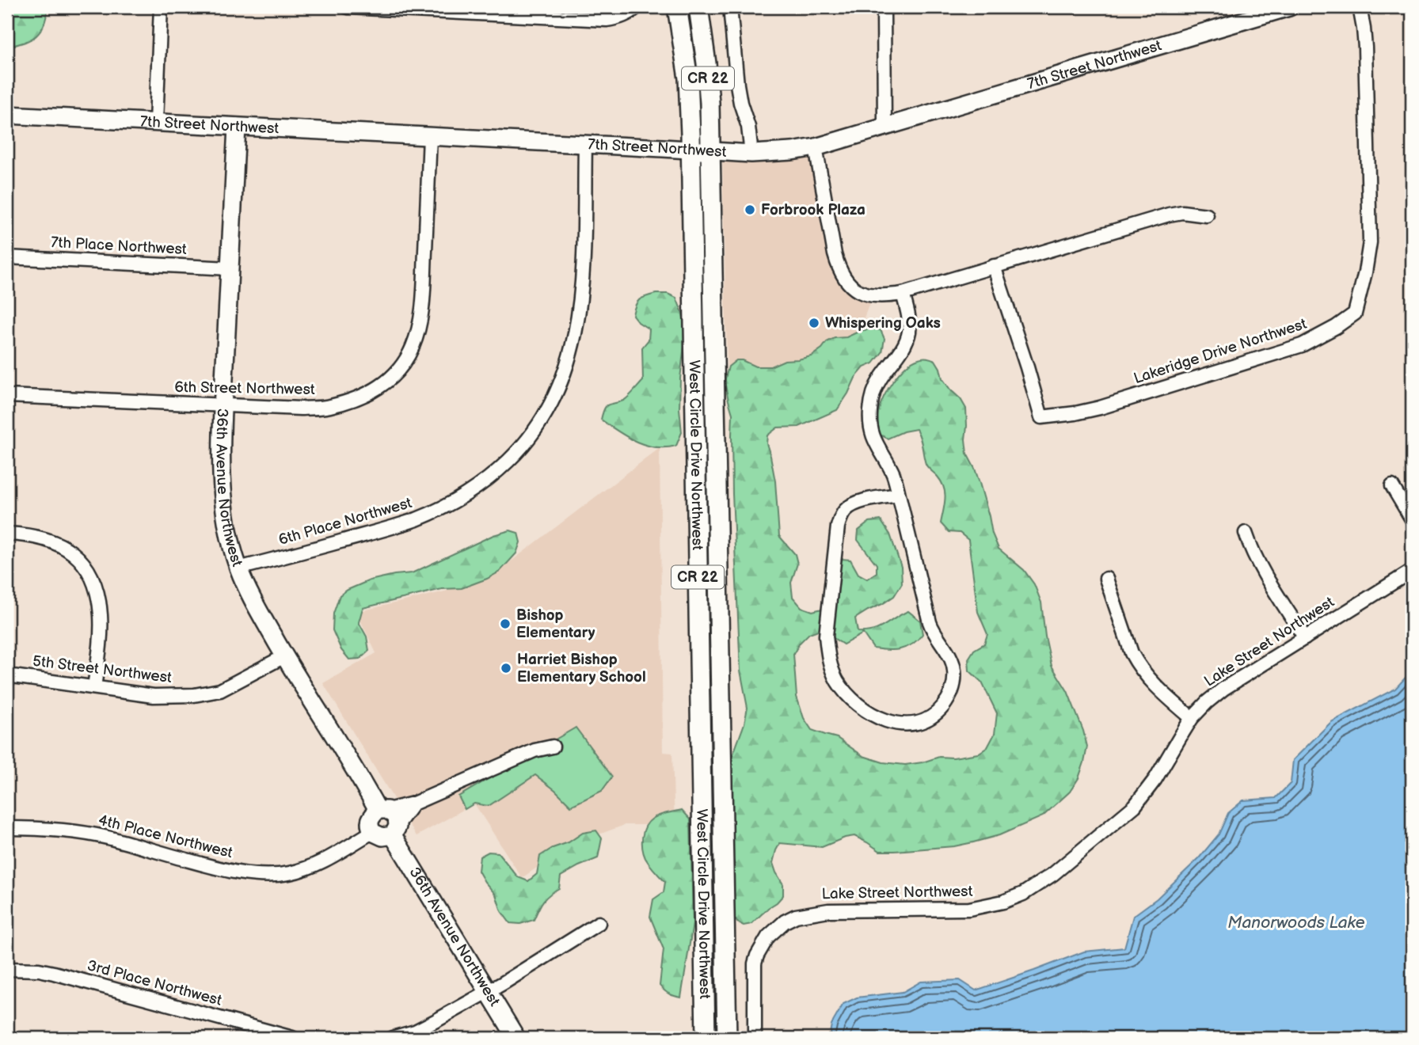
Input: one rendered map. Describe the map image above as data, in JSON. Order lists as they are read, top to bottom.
{
  "streets": {
    "main road": ["CR 22", "West Circle Drive Northwest"],
    "street": [
      "7th Street Northwest",
      "7th Place Northwest",
      "Lakeridge Drive Northwest",
      "6th Street Northwest",
      "36th Avenue Northwest",
      "6th Place Northwest",
      "Lake Street Northwest",
      "5th Street Northwest",
      "4th Place Northwest",
      "3rd Place Northwest"
    ]
  },
  "crossings": [
    ["7th Street Northwest", "6th Street Northwest"],
    ["7th Street Northwest", "West Circle Drive Northwest"],
    ["7th Street Northwest", "36th Avenue Northwest"],
    ["7th Street Northwest", "6th Place Northwest"],
    ["7th Place Northwest", "36th Avenue Northwest"],
    ["6th Street Northwest", "36th Avenue Northwest"],
    ["36th Avenue Northwest", "6th Place Northwest"],
    ["36th Avenue Northwest", "5th Street Northwest"],
    ["36th Avenue Northwest", "4th Place Northwest"]
  ],
  "water": ["Manorwoods Lake"],
  "places": [
    "Forbrook Plaza",
    "Whispering Oaks",
    "Bishop Elementary",
    "Harriet Bishop Elementary School"
  ]
}
